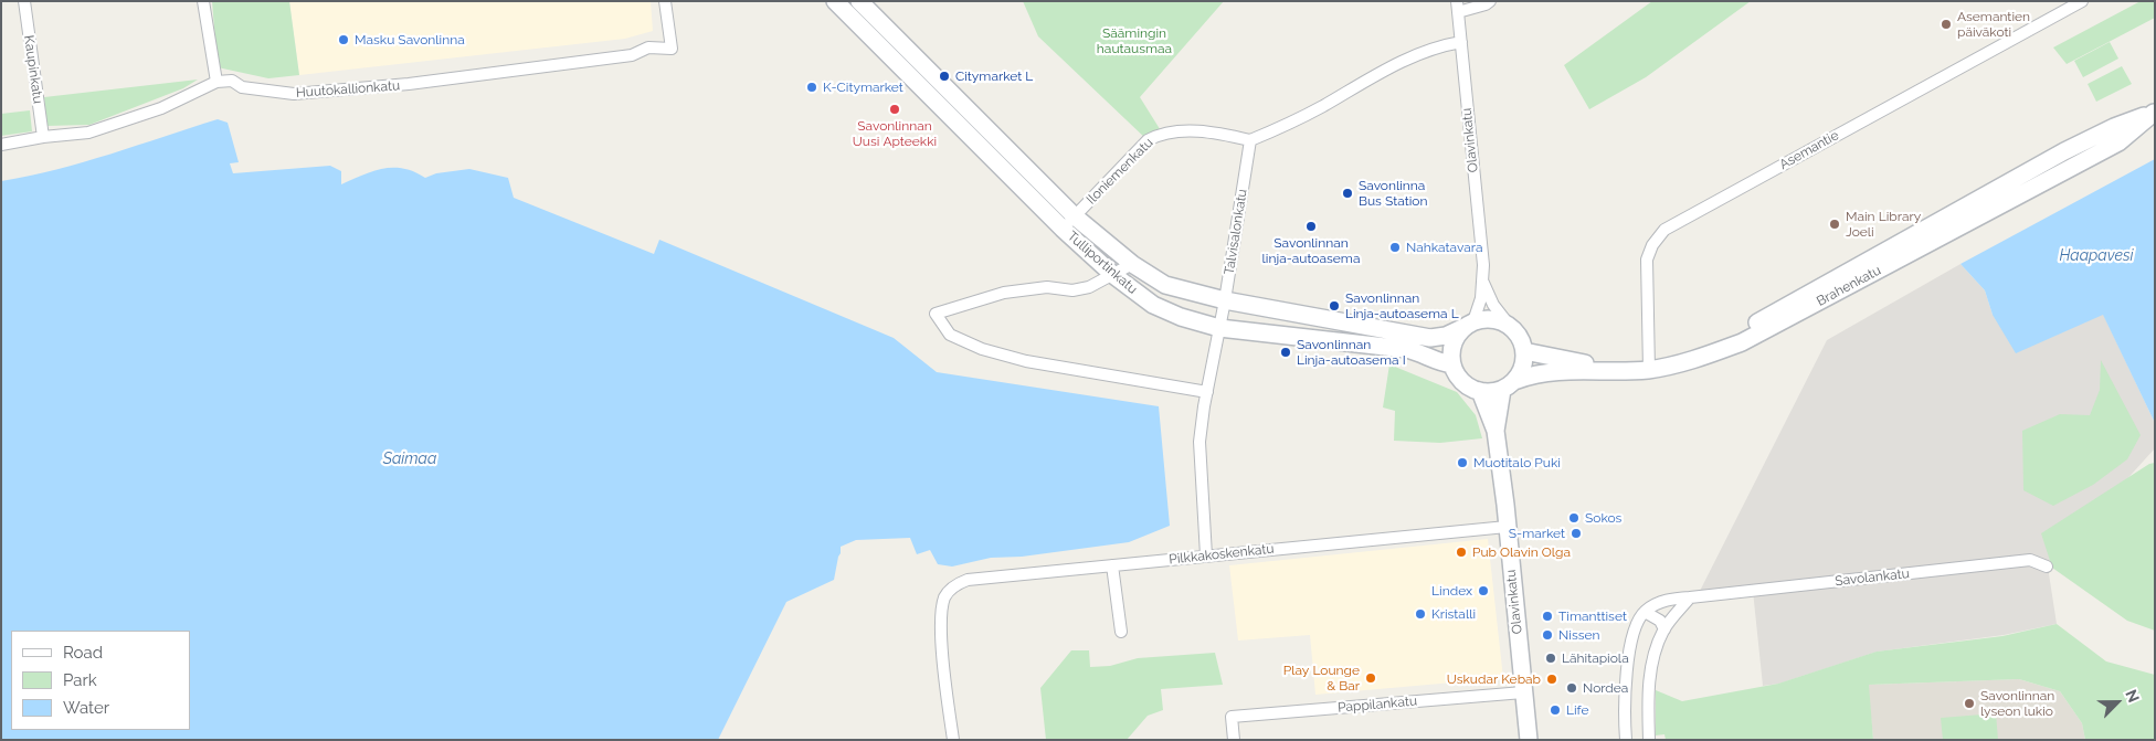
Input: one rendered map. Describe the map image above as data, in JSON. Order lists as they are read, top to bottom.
{
  "streets": {
    "main road": ["Olavinkatu", "Tulliportinkatu", "Brahenkatu"],
    "street": [
      "Kaupinkatu",
      "Huutokallionkatu",
      "Asemantie",
      "Iloniemenkatu",
      "Talvisalonkatu",
      "Pilkkakoskenkatu",
      "Savolankatu",
      "Pappilankatu"
    ]
  },
  "crossings": [
    ["Olavinkatu", "Tulliportinkatu"],
    ["Olavinkatu", "Brahenkatu"],
    ["Olavinkatu", "Pilkkakoskenkatu"],
    ["Olavinkatu", "Pappilankatu"],
    ["Asemantie", "Brahenkatu"],
    ["Iloniemenkatu", "Talvisalonkatu"],
    ["Iloniemenkatu", "Tulliportinkatu"],
    ["Talvisalonkatu", "Tulliportinkatu"],
    ["Talvisalonkatu", "Pilkkakoskenkatu"],
    ["Tulliportinkatu", "Brahenkatu"]
  ],
  "water": ["Haapavesi", "Saimaa"],
  "parks": ["Säämingin hautausmaa"],
  "places": [
    "Asemantien päiväkoti",
    "Masku Savonlinna",
    "Citymarket L",
    "K-Citymarket",
    "Savonlinnan Uusi Apteekki",
    "Savonlinna Bus Station",
    "Main Library Joeli",
    "Savonlinnan linja-autoasema",
    "Nahkatavara",
    "Savonlinnan Linja-autoasema L",
    "Savonlinnan Linja-autoasema I",
    "Muotitalo Puki",
    "Sokos",
    "S-market",
    "Pub Olavin Olga",
    "Lindex",
    "Kristalli",
    "Timanttiset",
    "Nissen",
    "Lähitapiola",
    "Play Lounge & Bar",
    "Uskudar Kebab",
    "Nordea",
    "Savonlinnan lyseon lukio",
    "Life"
  ],
  "legend": ["Road", "Park", "Water"],
  "north": "top right"
}
